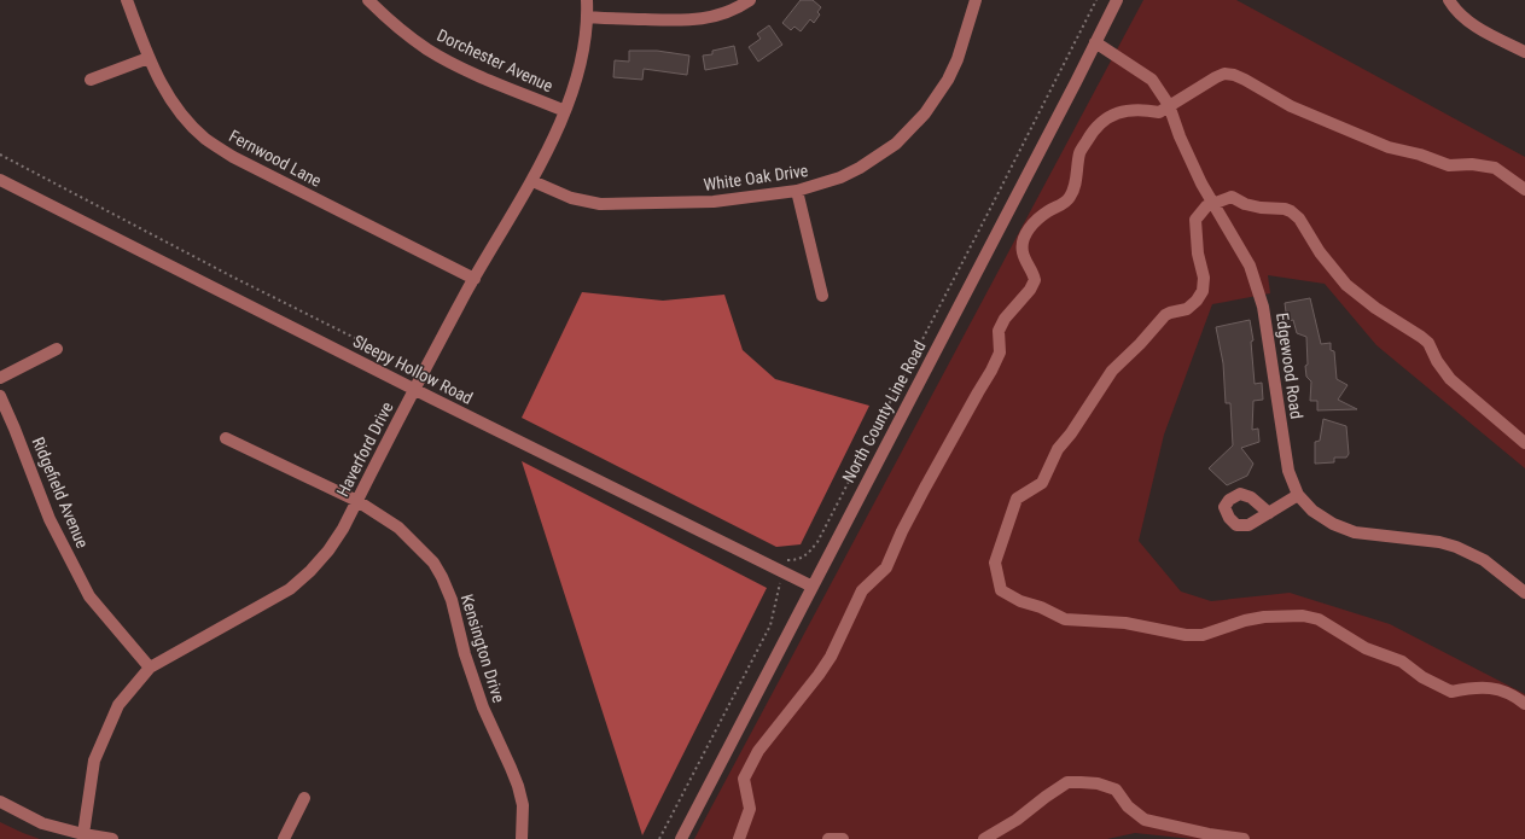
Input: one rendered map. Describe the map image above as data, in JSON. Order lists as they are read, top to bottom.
{
  "streets": {
    "street": [
      "Dorchester Avenue",
      "Fernwood Lane",
      "White Oak Drive",
      "Edgewood Road",
      "Sleepy Hollow Road",
      "North County Line Road",
      "Haverford Drive",
      "Ridgefield Avenue",
      "Kensington Drive"
    ]
  },
  "crossings": [
    ["Dorchester Avenue", "Haverford Drive"],
    ["Fernwood Lane", "Haverford Drive"],
    ["White Oak Drive", "Haverford Drive"],
    ["Edgewood Road", "North County Line Road"],
    ["Sleepy Hollow Road", "North County Line Road"],
    ["Sleepy Hollow Road", "Haverford Drive"],
    ["Haverford Drive", "Ridgefield Avenue"],
    ["Haverford Drive", "Kensington Drive"]
  ]
}
